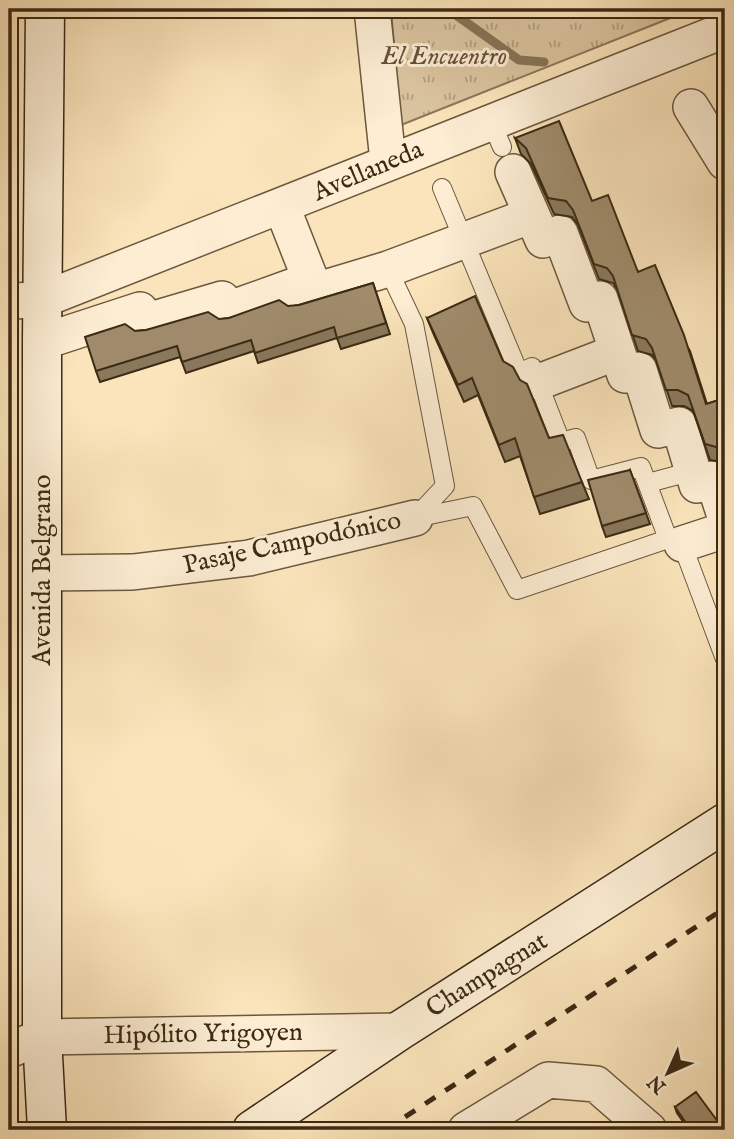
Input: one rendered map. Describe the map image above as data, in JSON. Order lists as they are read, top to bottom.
{
  "streets": {
    "main road": ["Avenida Belgrano", "Champagnat"],
    "street": ["Avellaneda", "Pasaje Campodónico", "Hipólito Yrigoyen"]
  },
  "crossings": [
    ["Avellaneda", "Avenida Belgrano"],
    ["Pasaje Campodónico", "Avenida Belgrano"],
    ["Avenida Belgrano", "Hipólito Yrigoyen"],
    ["Champagnat", "Hipólito Yrigoyen"]
  ],
  "parks": ["El Encuentro"],
  "north": "bottom left"
}
